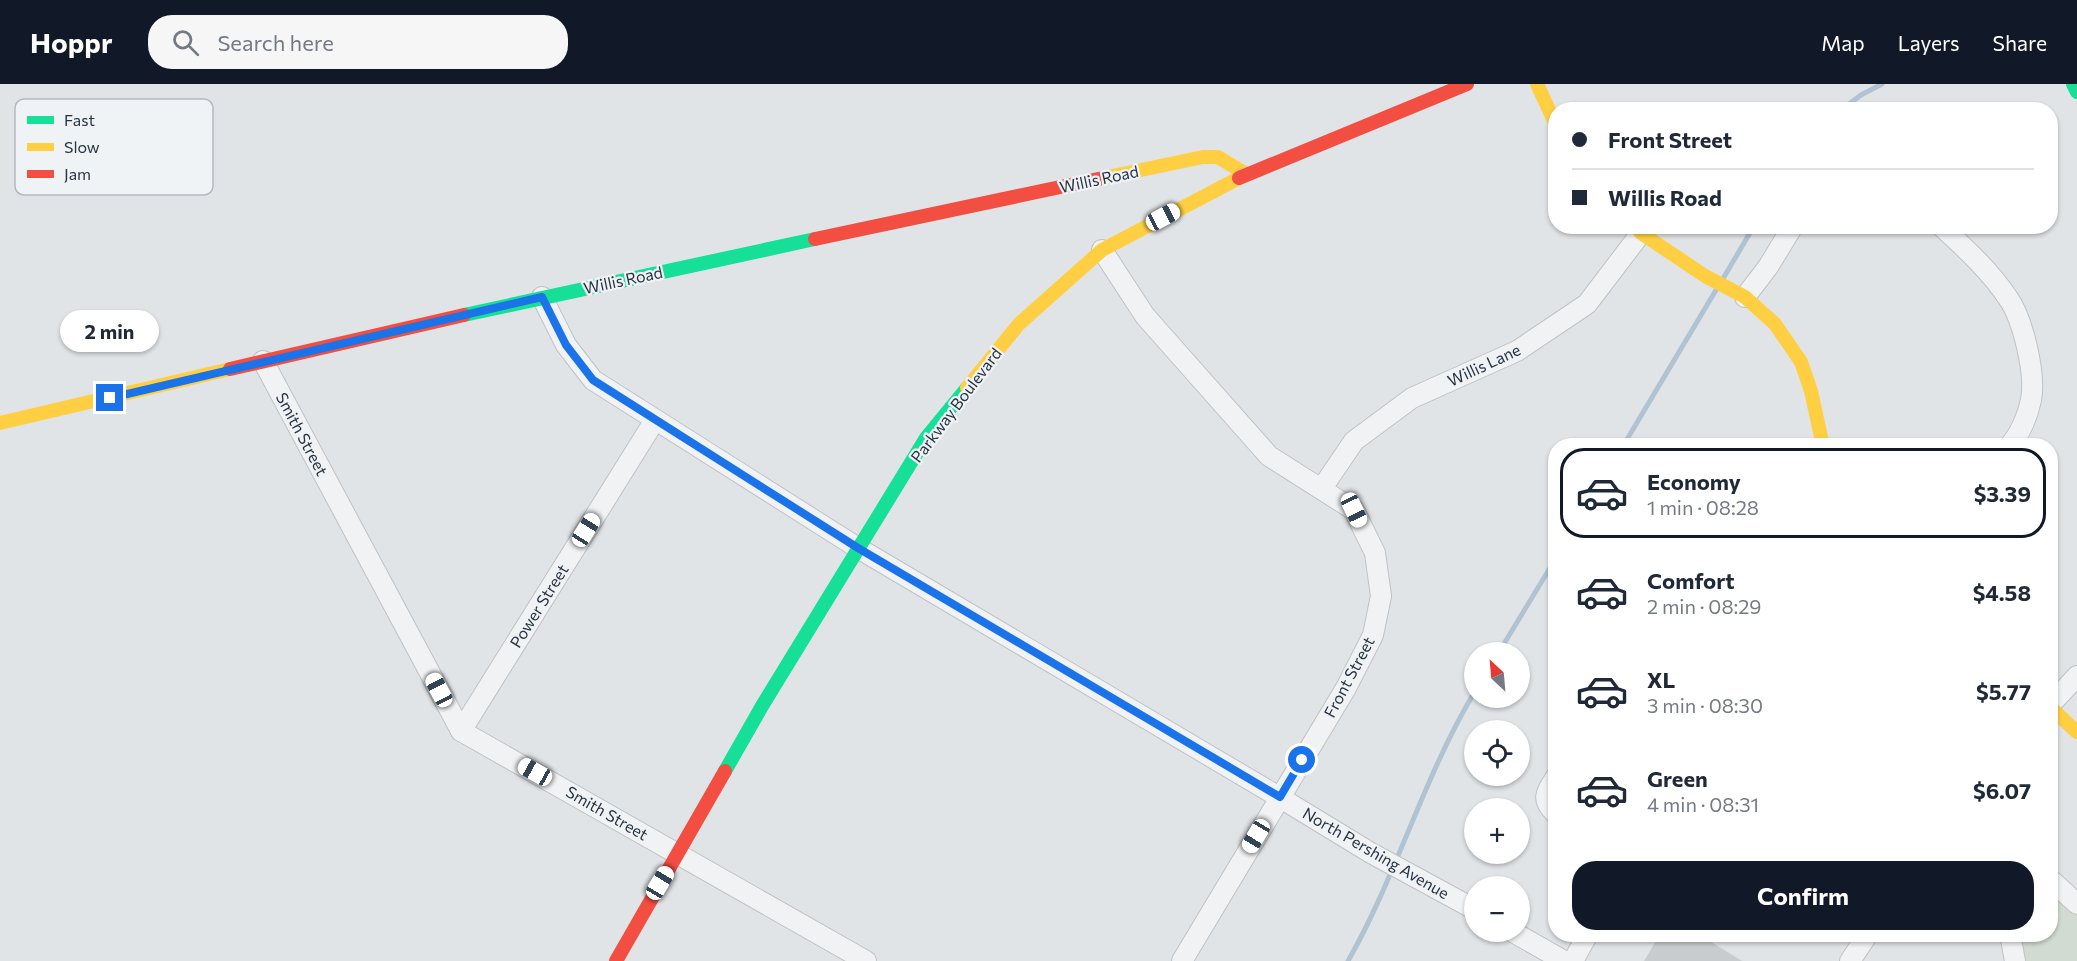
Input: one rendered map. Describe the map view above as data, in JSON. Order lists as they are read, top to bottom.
{
  "streets": {
    "street": [
      "Willis Road",
      "Willis Lane",
      "Parkway Boulevard",
      "Smith Street",
      "Power Street",
      "Front Street",
      "North Pershing Avenue"
    ]
  },
  "crossings": [
    ["Willis Road", "Parkway Boulevard"],
    ["Willis Road", "Smith Street"],
    ["Willis Road", "North Pershing Avenue"],
    ["Willis Lane", "Front Street"],
    ["Parkway Boulevard", "Smith Street"],
    ["Parkway Boulevard", "Front Street"],
    ["Parkway Boulevard", "North Pershing Avenue"],
    ["Smith Street", "Power Street"],
    ["Power Street", "North Pershing Avenue"],
    ["Front Street", "North Pershing Avenue"]
  ],
  "legend": ["Fast", "Slow", "Jam"],
  "north": "top left",
  "page": {
    "header": "Hoppr",
    "search": "Search here",
    "nav": ["Map", "Layers", "Share"],
    "banner": ["Front Street", "Willis Road"],
    "bubble": "2 min",
    "list": [
      {
        "name": "Economy",
        "note": "1 min · 08:28",
        "value": "$3.39"
      },
      {
        "name": "Comfort",
        "note": "2 min · 08:29",
        "value": "$4.58"
      },
      {
        "name": "XL",
        "note": "3 min · 08:30",
        "value": "$5.77"
      },
      {
        "name": "Green",
        "note": "4 min · 08:31",
        "value": "$6.07"
      }
    ],
    "map_buttons": ["+", "−"],
    "buttons": "Confirm"
  }
}
